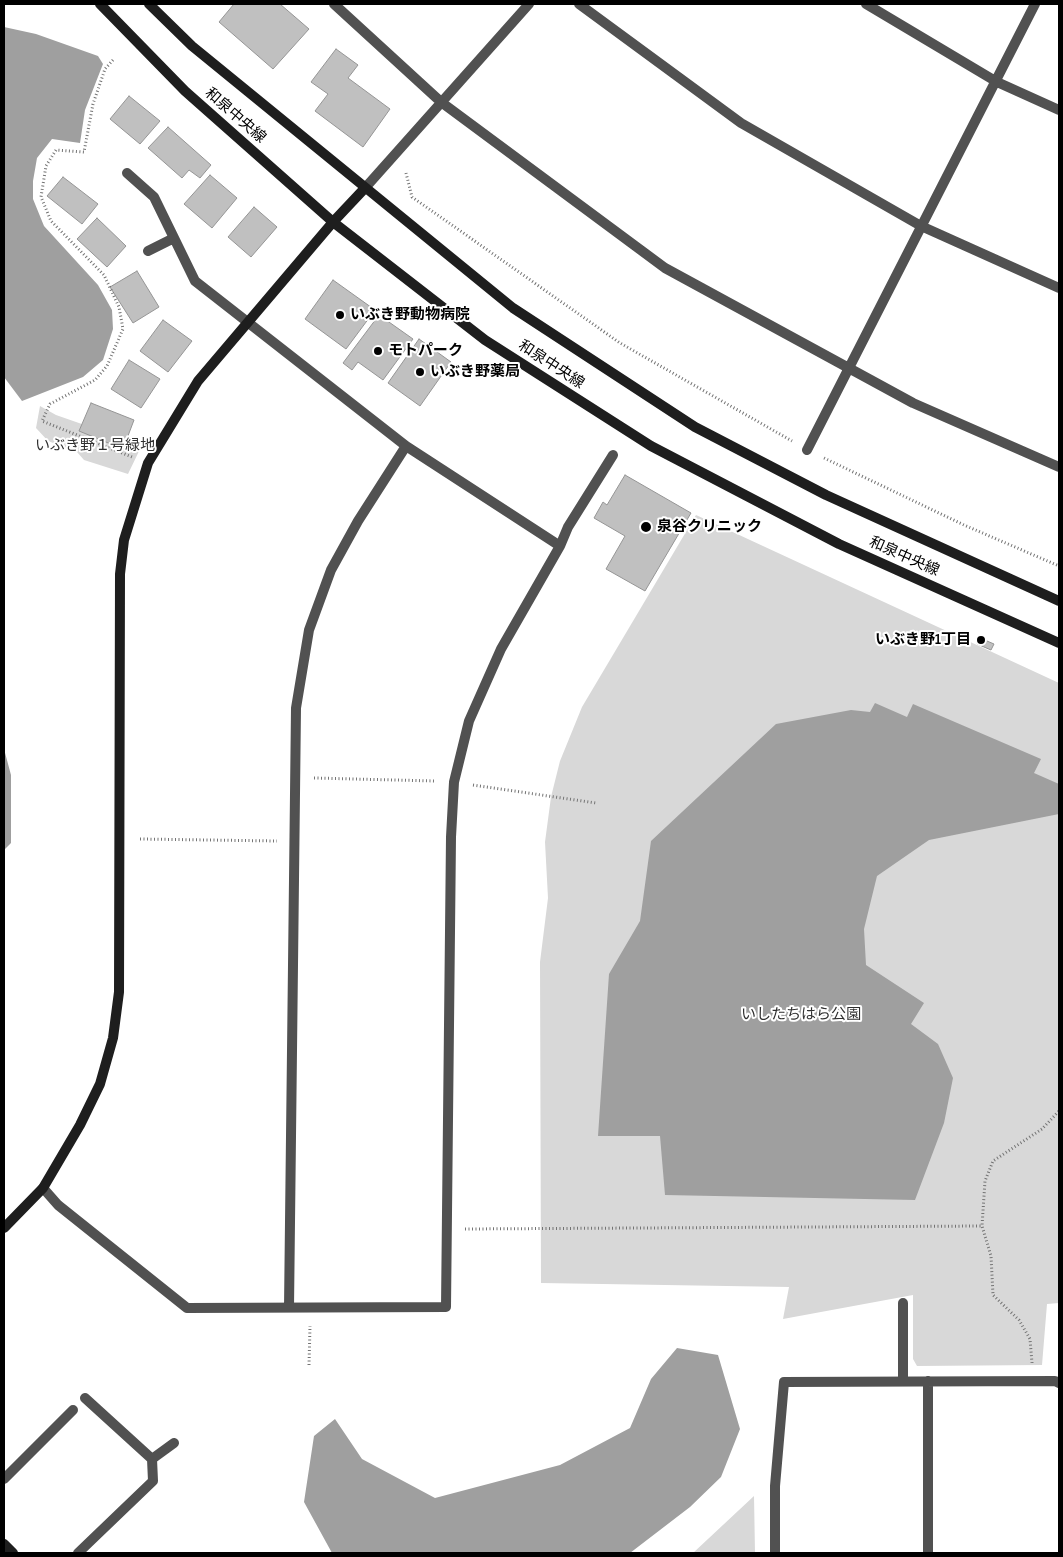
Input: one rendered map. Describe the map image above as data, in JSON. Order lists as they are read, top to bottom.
{
  "streets": {
    "street": ["和泉中央線"]
  },
  "parks": ["いぶき野１号緑地", "いしたちはら公園"],
  "places": [
    "いぶき野動物病院",
    "モトパーク",
    "いぶき野薬局",
    "泉谷クリニック",
    "いぶき野1丁目"
  ]
}
